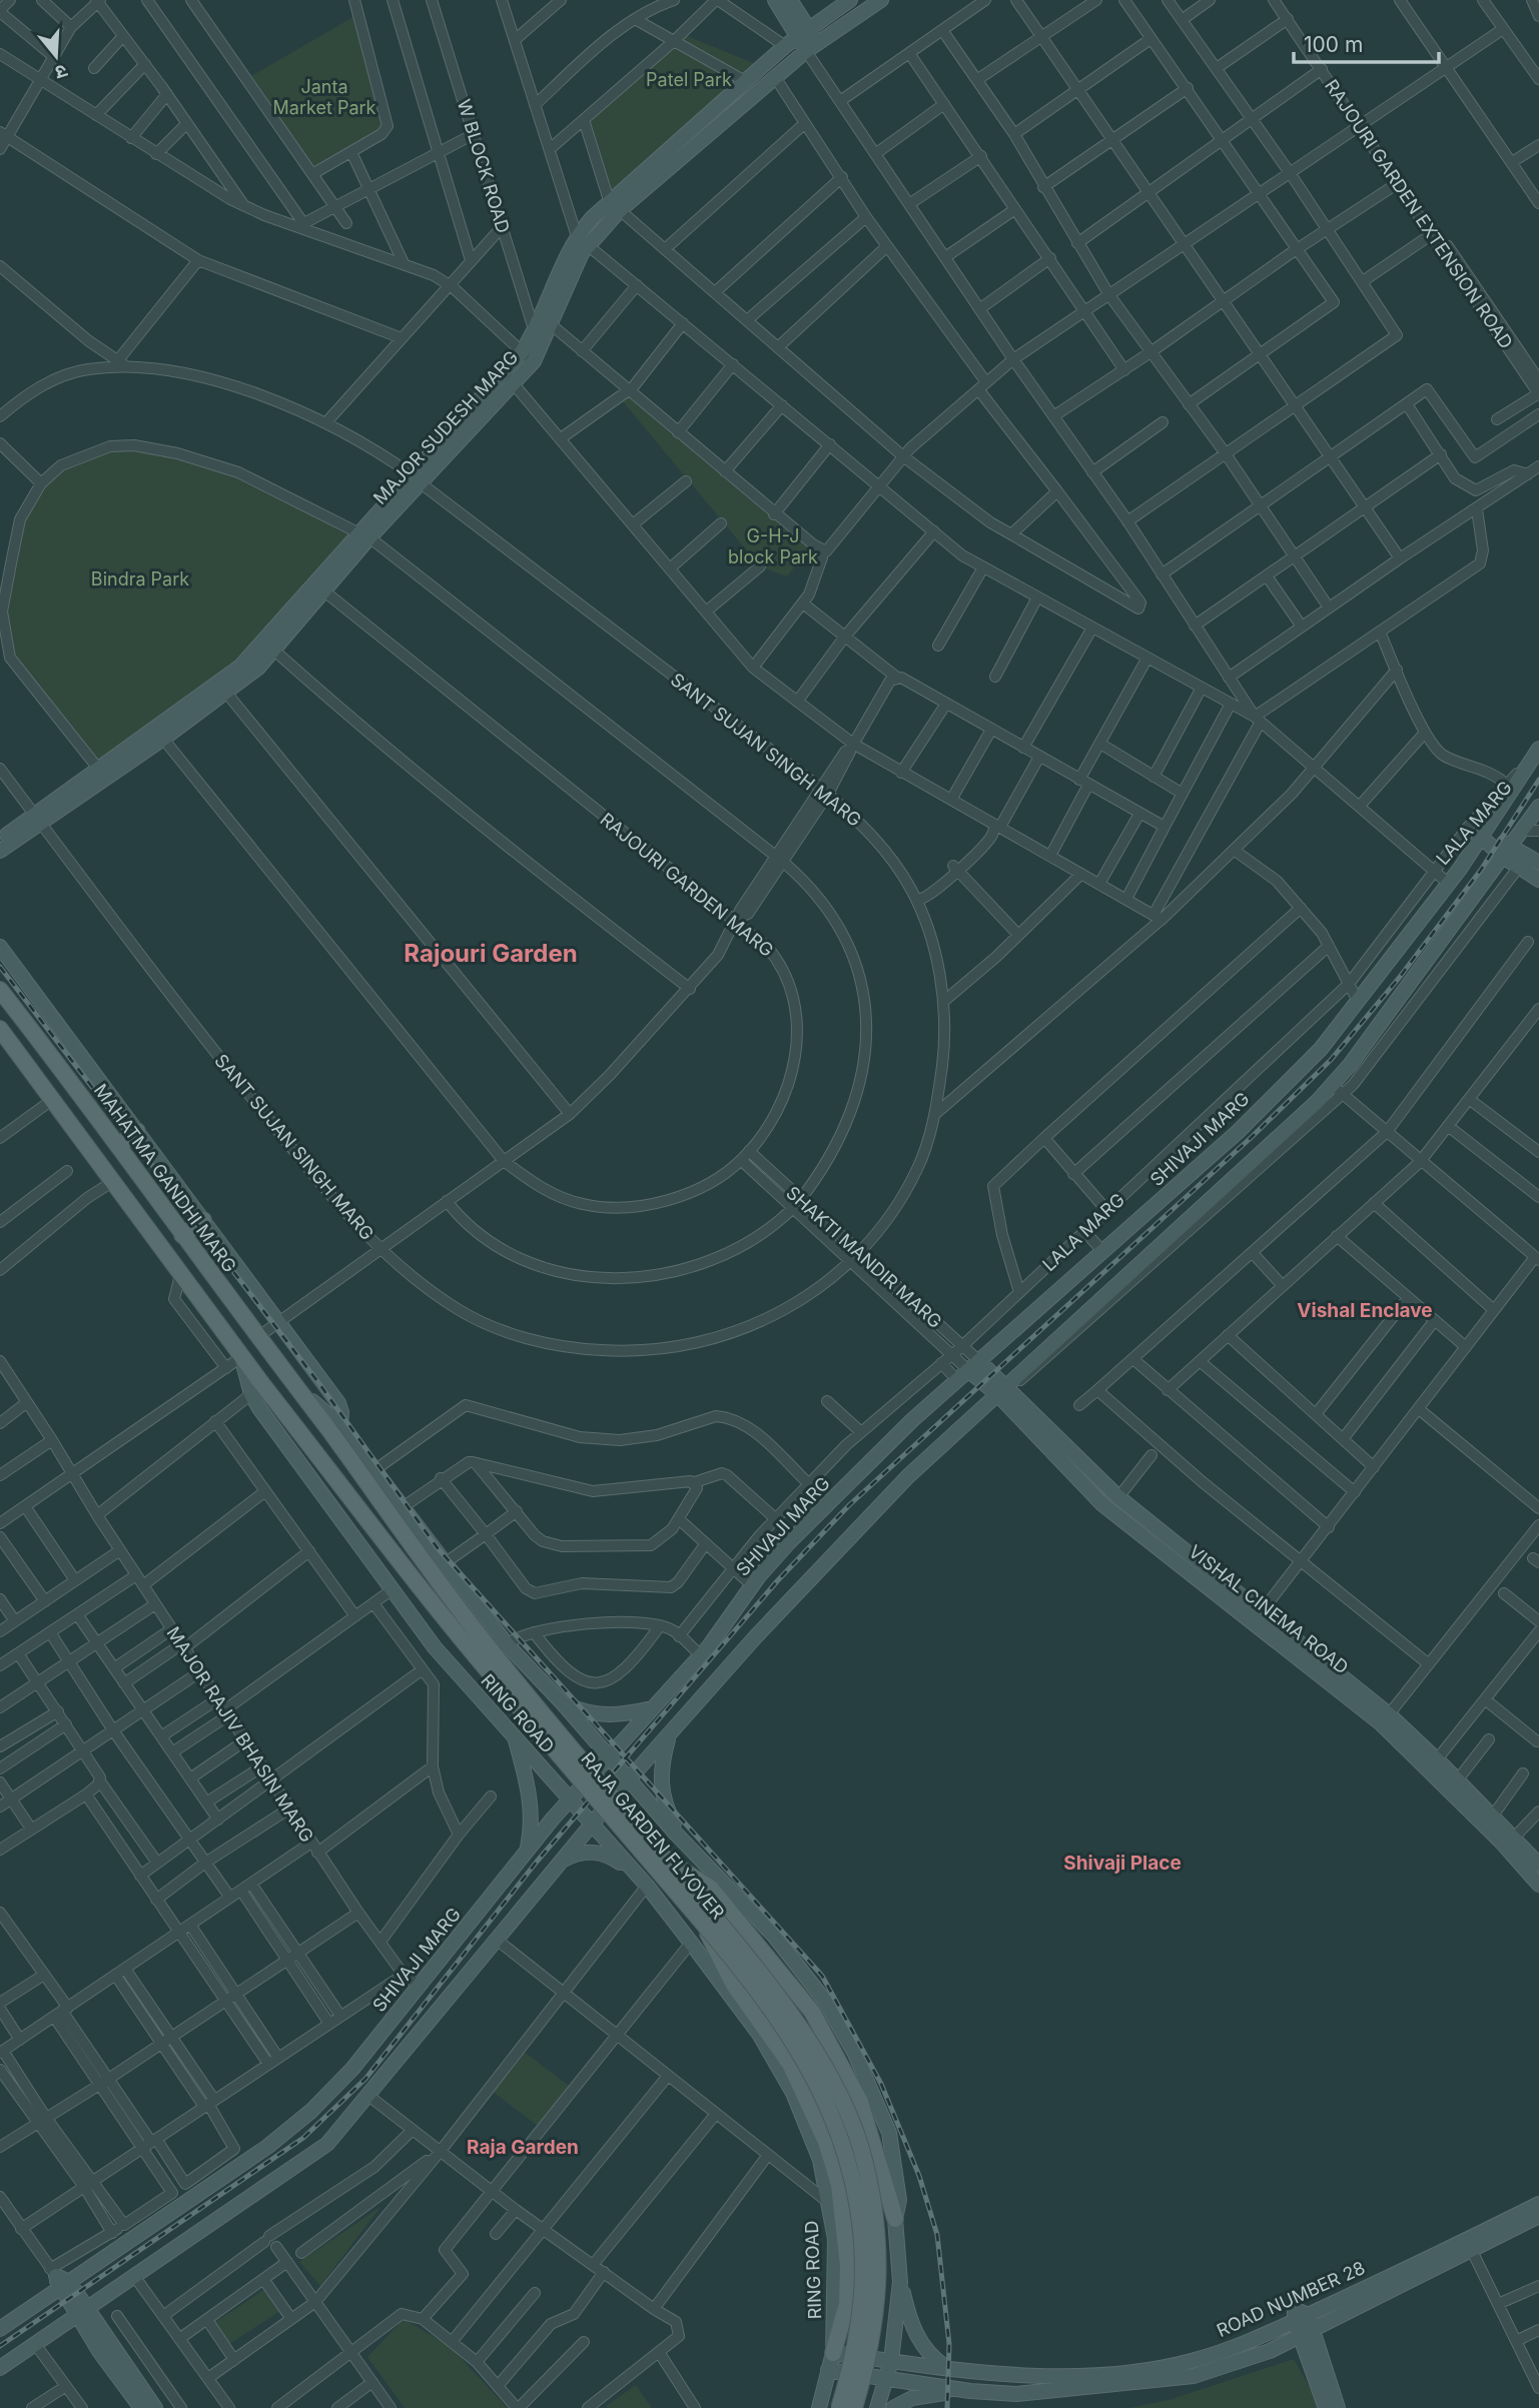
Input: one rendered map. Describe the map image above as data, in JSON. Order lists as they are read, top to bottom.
{
  "streets": {
    "main road": [
      "MAJOR SUDESH MARG",
      "SHIVAJI MARG",
      "MAHATMA GANDHI MARG",
      "VISHAL CINEMA ROAD",
      "RING ROAD",
      "RAJA GARDEN FLYOVER",
      "ROAD NUMBER 28"
    ],
    "street": [
      "W BLOCK ROAD",
      "RAJOURI GARDEN EXTENSION ROAD",
      "SANT SUJAN SINGH MARG",
      "LALA MARG",
      "RAJOURI GARDEN MARG",
      "SHAKTI MANDIR MARG",
      "MAJOR RAJIV BHASIN MARG"
    ]
  },
  "crossings": [
    ["W BLOCK ROAD", "MAJOR SUDESH MARG"],
    ["MAJOR SUDESH MARG", "SANT SUJAN SINGH MARG"],
    ["MAJOR SUDESH MARG", "RAJOURI GARDEN MARG"],
    ["SANT SUJAN SINGH MARG", "SHAKTI MANDIR MARG"],
    ["LALA MARG", "SHIVAJI MARG"],
    ["LALA MARG", "SHAKTI MANDIR MARG"],
    ["RAJOURI GARDEN MARG", "SHAKTI MANDIR MARG"],
    ["SHIVAJI MARG", "SHAKTI MANDIR MARG"],
    ["SHIVAJI MARG", "VISHAL CINEMA ROAD"],
    ["SHIVAJI MARG", "RING ROAD"],
    ["SHIVAJI MARG", "MAJOR RAJIV BHASIN MARG"],
    ["MAHATMA GANDHI MARG", "RAJA GARDEN FLYOVER"],
    ["SHAKTI MANDIR MARG", "VISHAL CINEMA ROAD"],
    ["RING ROAD", "RAJA GARDEN FLYOVER"],
    ["RING ROAD", "ROAD NUMBER 28"]
  ],
  "districts": [
    "Rajouri Garden",
    "Vishal Enclave",
    "Shivaji Place",
    "Raja Garden"
  ],
  "parks": [
    "Patel Park",
    "Janta Market Park",
    "G-H-J block Park",
    "Bindra Park"
  ],
  "scale_bar": "100 m",
  "north": "bottom"
}
